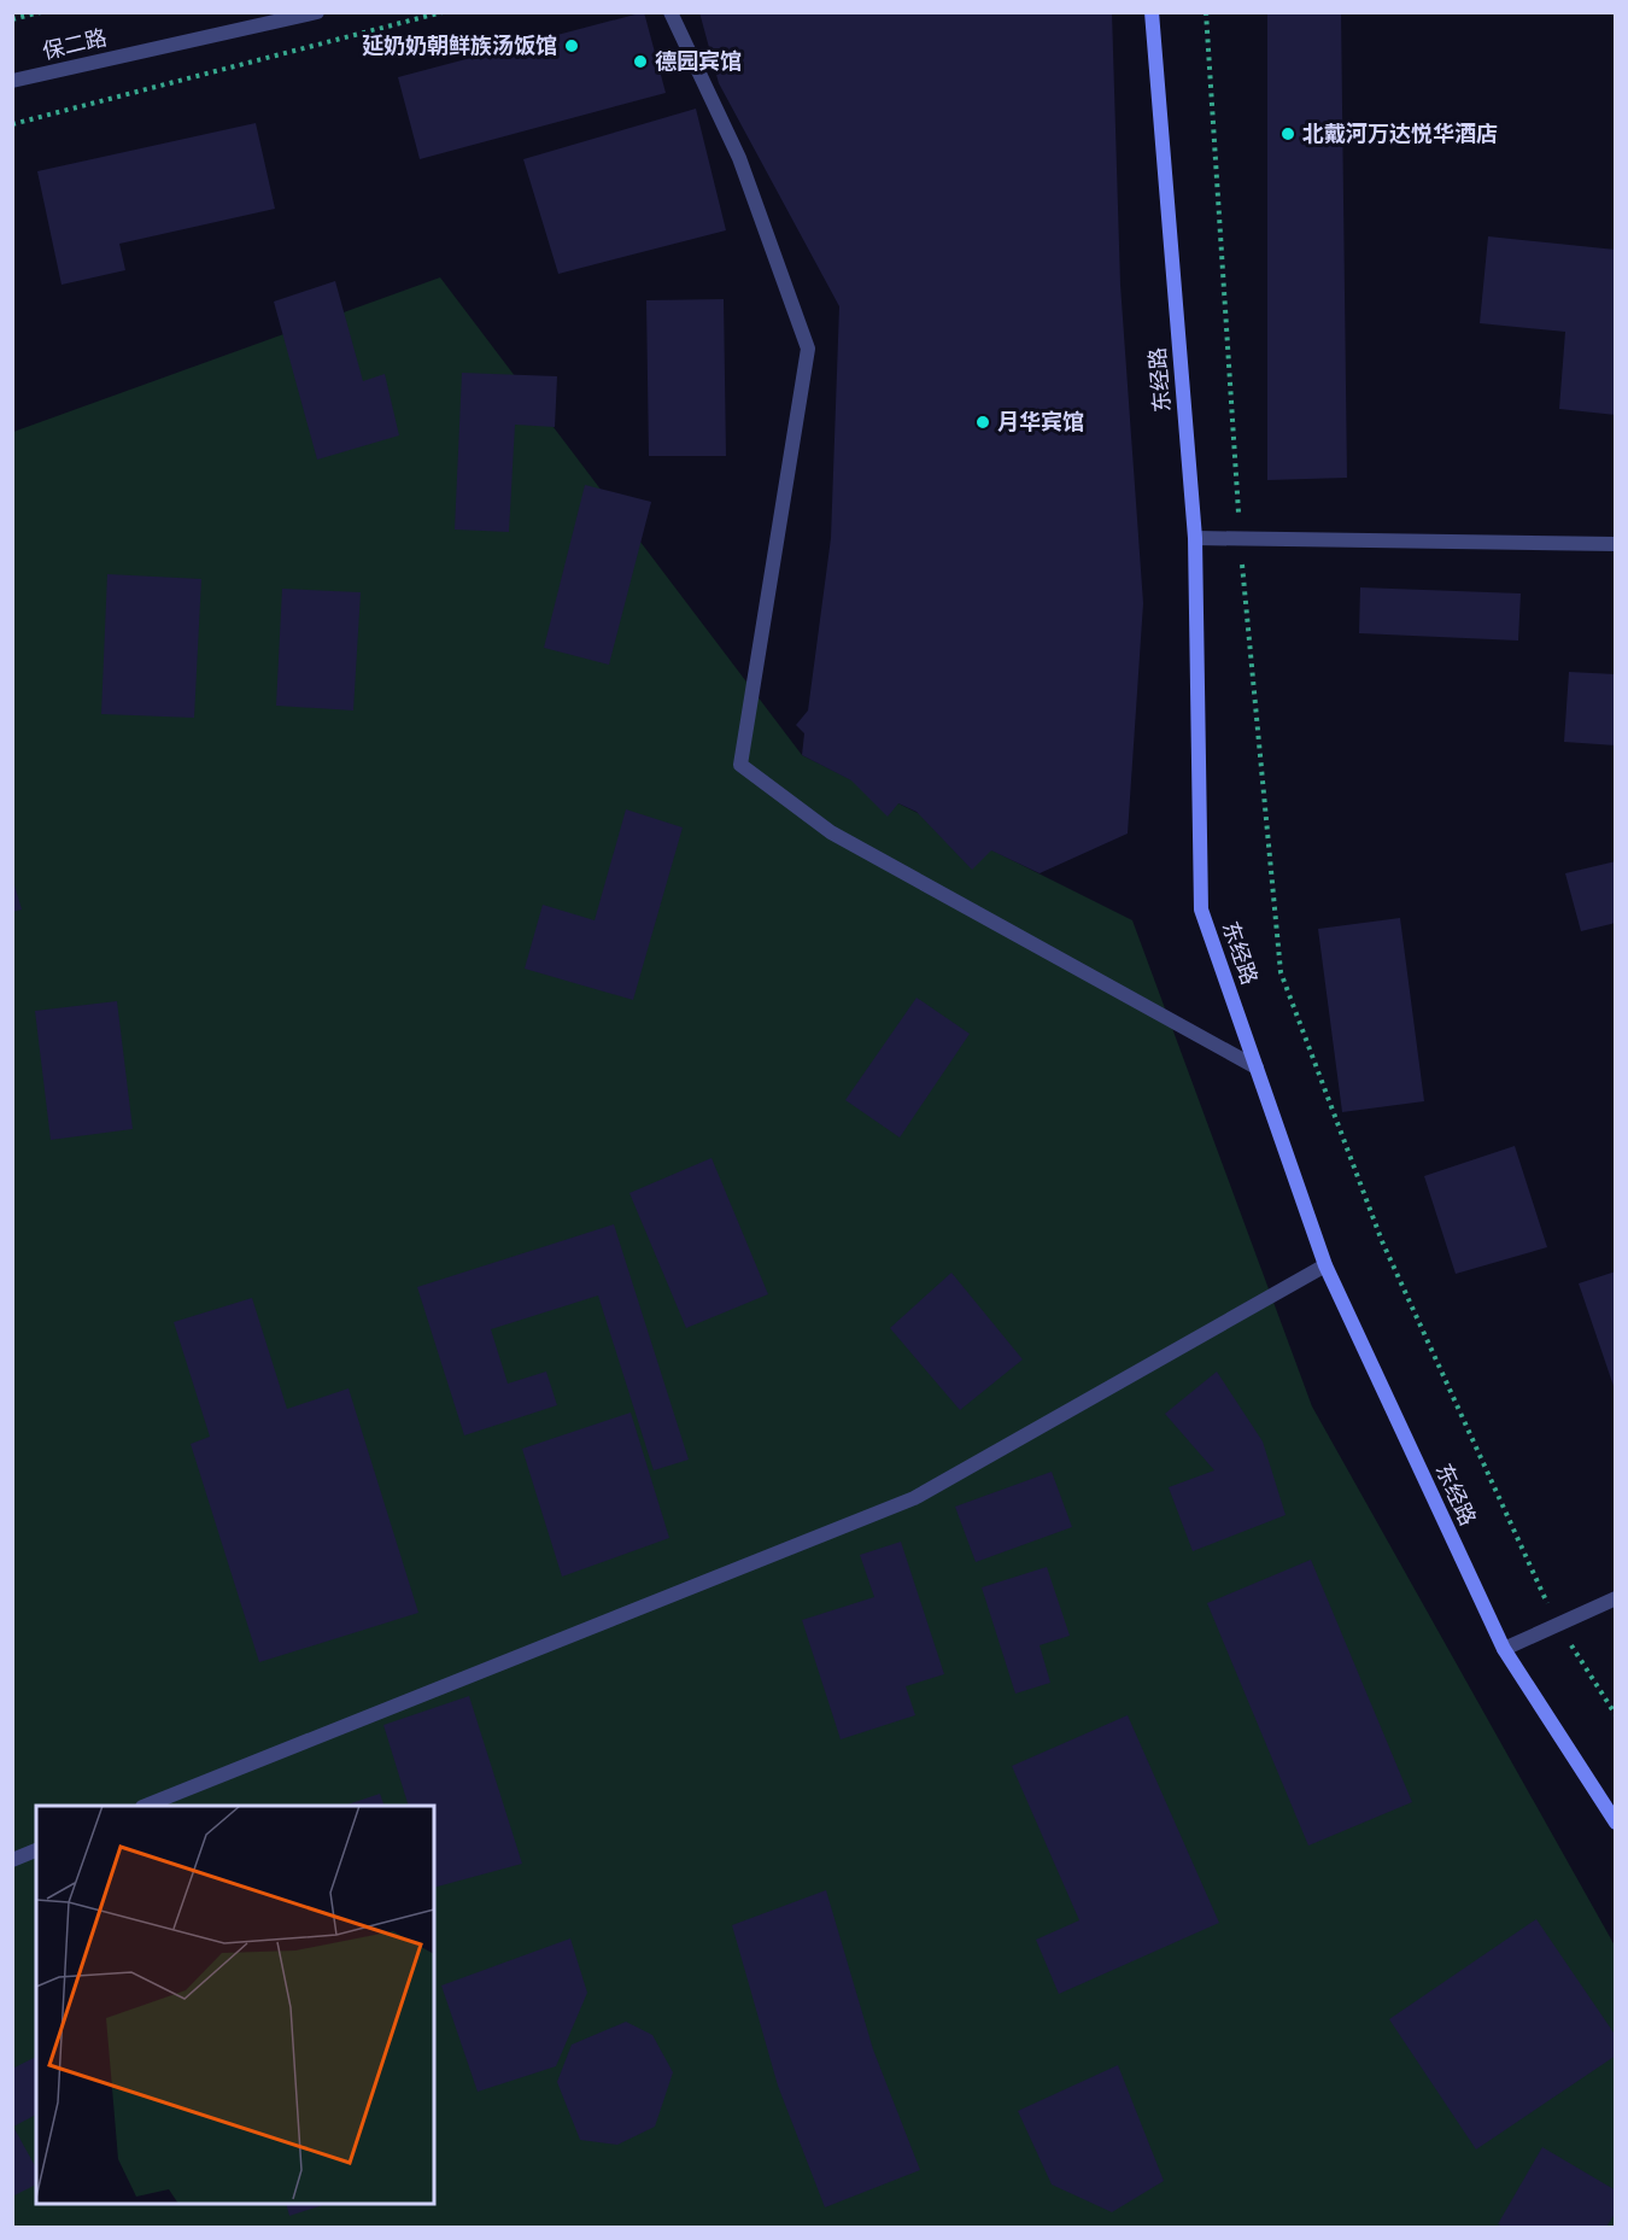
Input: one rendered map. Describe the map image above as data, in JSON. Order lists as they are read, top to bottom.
{
  "streets": {
    "main road": ["东经路"],
    "street": ["保二路"]
  },
  "places": [
    "延奶奶朝鲜族汤饭馆",
    "德园宾馆",
    "北戴河万达悦华酒店",
    "月华宾馆"
  ]
}
